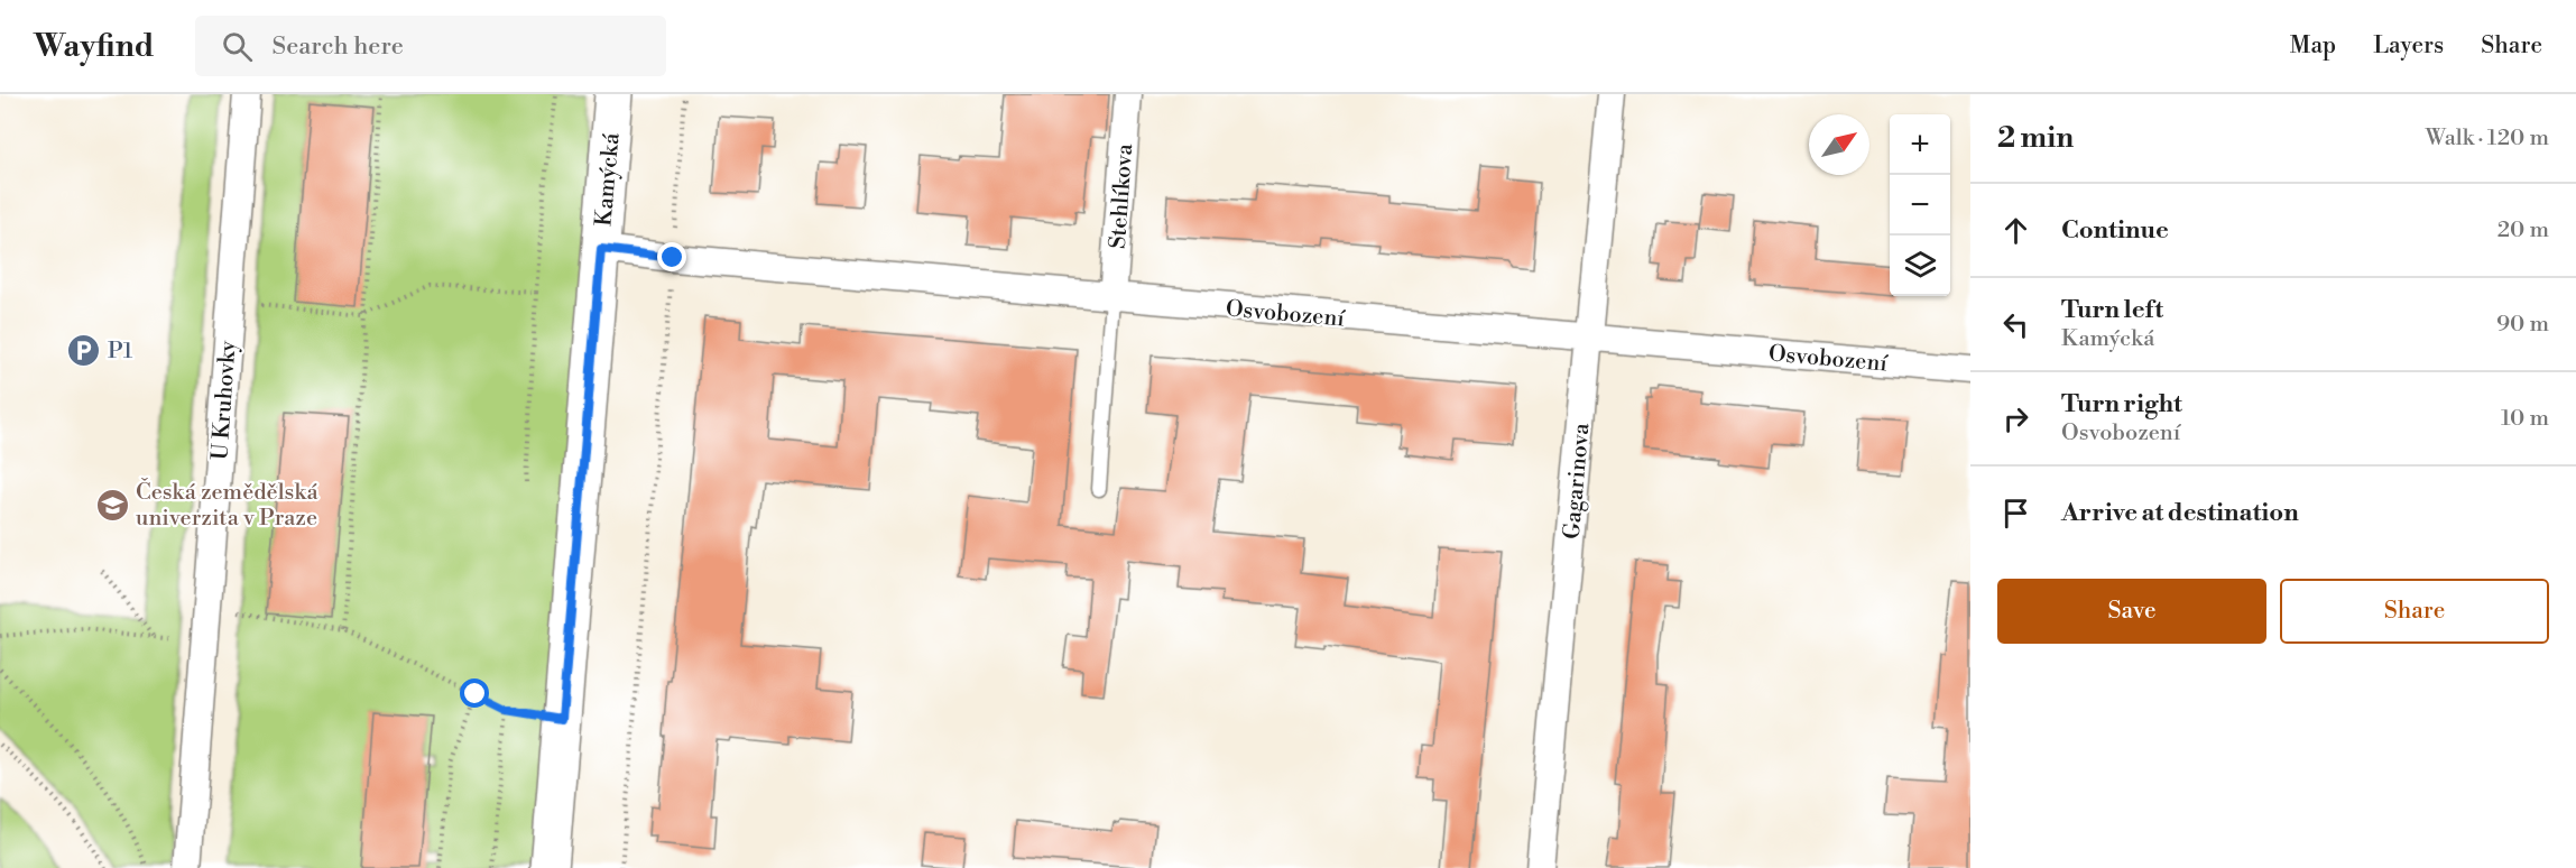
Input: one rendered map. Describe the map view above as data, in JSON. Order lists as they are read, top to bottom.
{
  "streets": {
    "main road": ["Kamýcká"],
    "street": [
      "Stehlíkova",
      "Osvobození",
      "U Kruhovky",
      "Gagarinova"
    ]
  },
  "crossings": [
    ["Kamýcká", "Osvobození"],
    ["Stehlíkova", "Osvobození"],
    ["Osvobození", "Gagarinova"]
  ],
  "places": {
    "parking": ["P1"],
    "school or university": ["Česká zemědělská univerzita v Praze"]
  },
  "north": "top right",
  "page": {
    "header": "Wayfind",
    "search": "Search here",
    "nav": ["Map", "Layers", "Share"],
    "heading": ["2 min", "Walk · 120 m"],
    "map_buttons": ["+", "−"],
    "list": [
      ["Continue", "20 m"],
      ["Turn left", "Kamýcká", "90 m"],
      ["Turn right", "Osvobození", "10 m"],
      "Arrive at destination"
    ],
    "buttons": ["Save", "Share"]
  }
}
